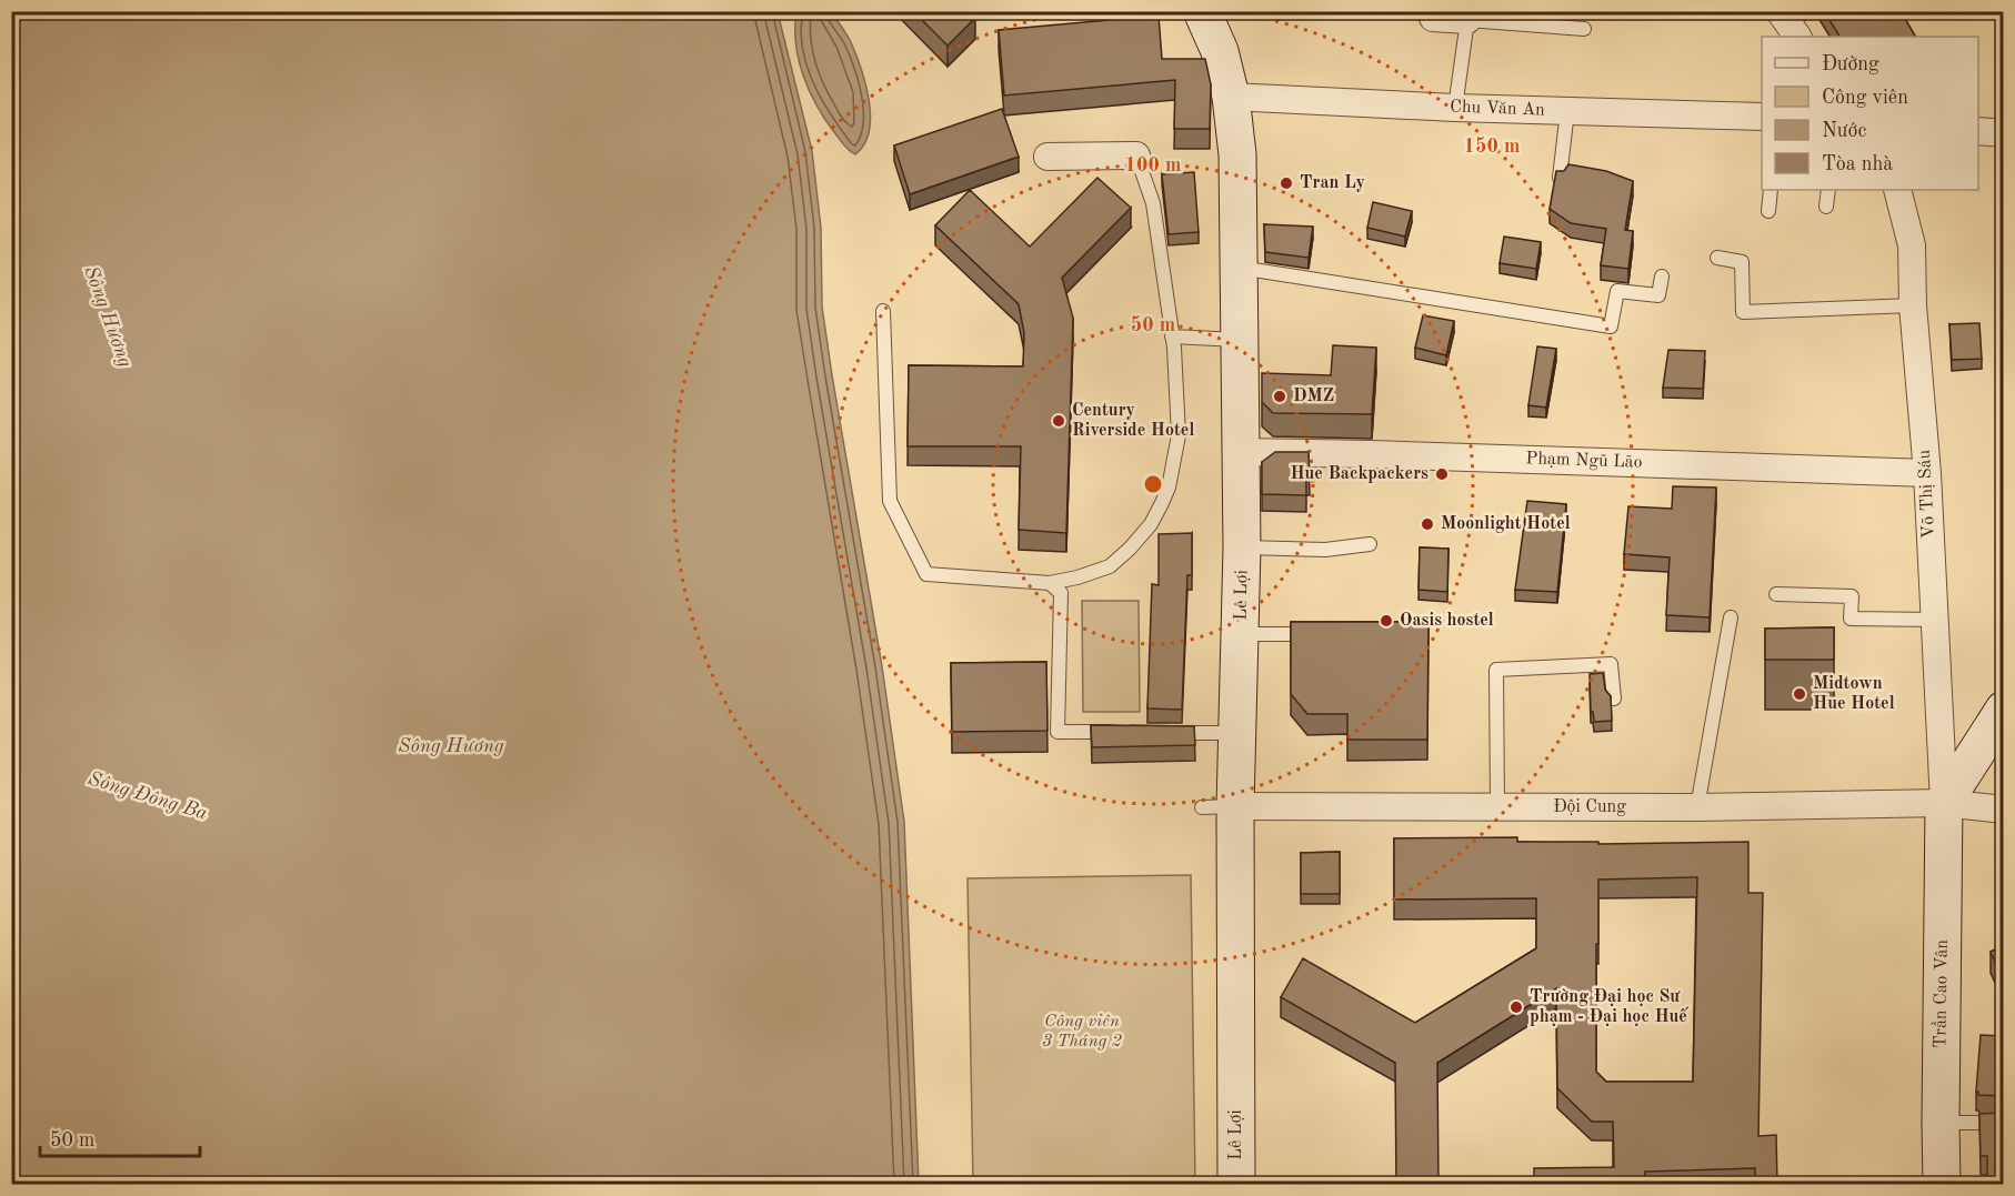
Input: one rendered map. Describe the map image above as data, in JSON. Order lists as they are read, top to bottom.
{
  "streets": {
    "main road": ["Lê Lợi", "Trần Cao Vân"],
    "street": [
      "Chu Văn An",
      "Phạm Ngũ Lão",
      "Võ Thị Sáu",
      "Đội Cung"
    ]
  },
  "crossings": [
    ["Chu Văn An", "Lê Lợi"],
    ["Phạm Ngũ Lão", "Võ Thị Sáu"],
    ["Phạm Ngũ Lão", "Lê Lợi"],
    ["Võ Thị Sáu", "Đội Cung"],
    ["Võ Thị Sáu", "Trần Cao Vân"],
    ["Lê Lợi", "Đội Cung"],
    ["Đội Cung", "Trần Cao Vân"]
  ],
  "water": ["Sông Hương", "Sông Đông Ba"],
  "parks": ["Công viên 3 Tháng 2"],
  "places": [
    "Tran Ly",
    "DMZ",
    "Century Riverside Hotel",
    "Hue Backpackers",
    "Moonlight Hotel",
    "Oasis hostel",
    "Midtown Hue Hotel",
    "Trường Đại học Sư phạm - Đại học Huế"
  ],
  "legend": [
    "Đường",
    "Công viên",
    "Nước",
    "Tòa nhà"
  ],
  "scale_bar": "50 m",
  "rings": ["150 m", "100 m", "50 m"]
}
